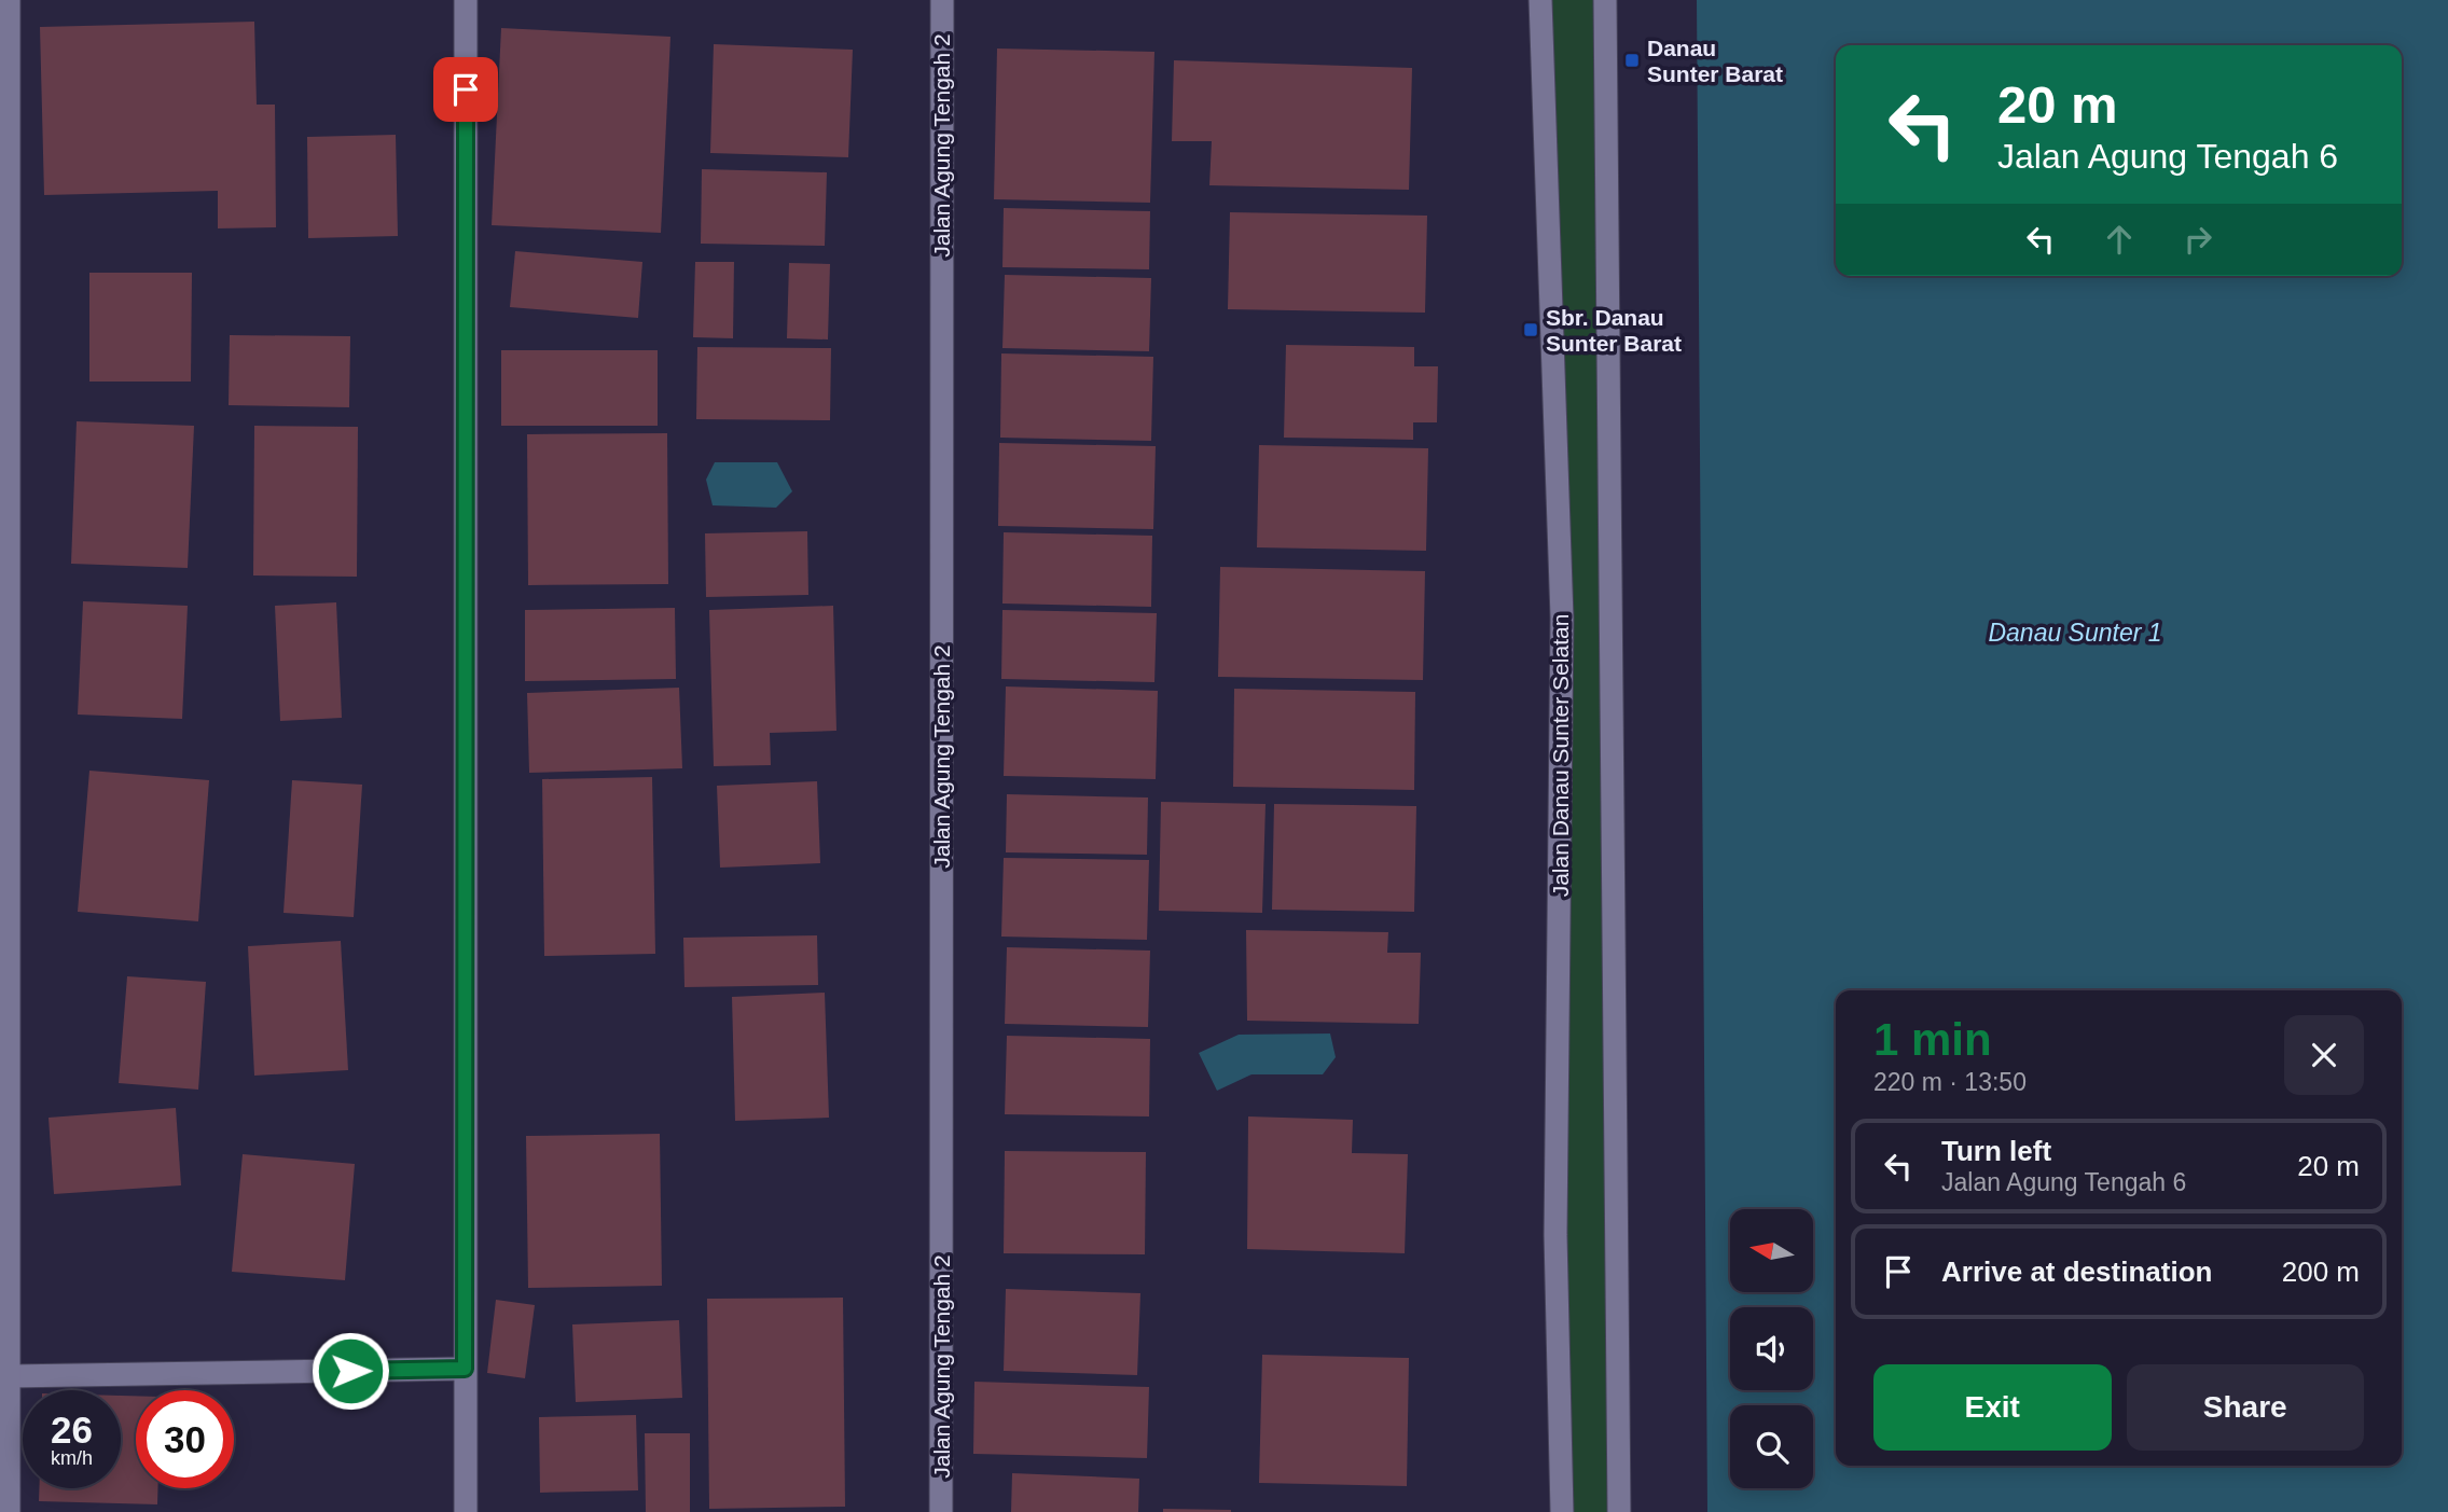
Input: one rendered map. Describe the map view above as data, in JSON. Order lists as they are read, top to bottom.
{
  "streets": {
    "street": ["Jalan Agung Tengah 2", "Jalan Danau Sunter Selatan"]
  },
  "water": ["Danau Sunter 1"],
  "places": {
    "transit": ["Danau Sunter Barat", "Sbr. Danau Sunter Barat"]
  },
  "north": "left",
  "page": {
    "turn": ["20 m", "Jalan Agung Tengah 6"],
    "heading": ["1 min", "220 m · 13:50"],
    "list": [
      {
        "name": "Turn left",
        "note": "Jalan Agung Tengah 6",
        "value": "20 m"
      },
      {
        "name": "Arrive at destination",
        "value": "200 m"
      }
    ],
    "buttons": ["Exit", "Share"],
    "speed": "26 km/h",
    "limit": "30"
  }
}
